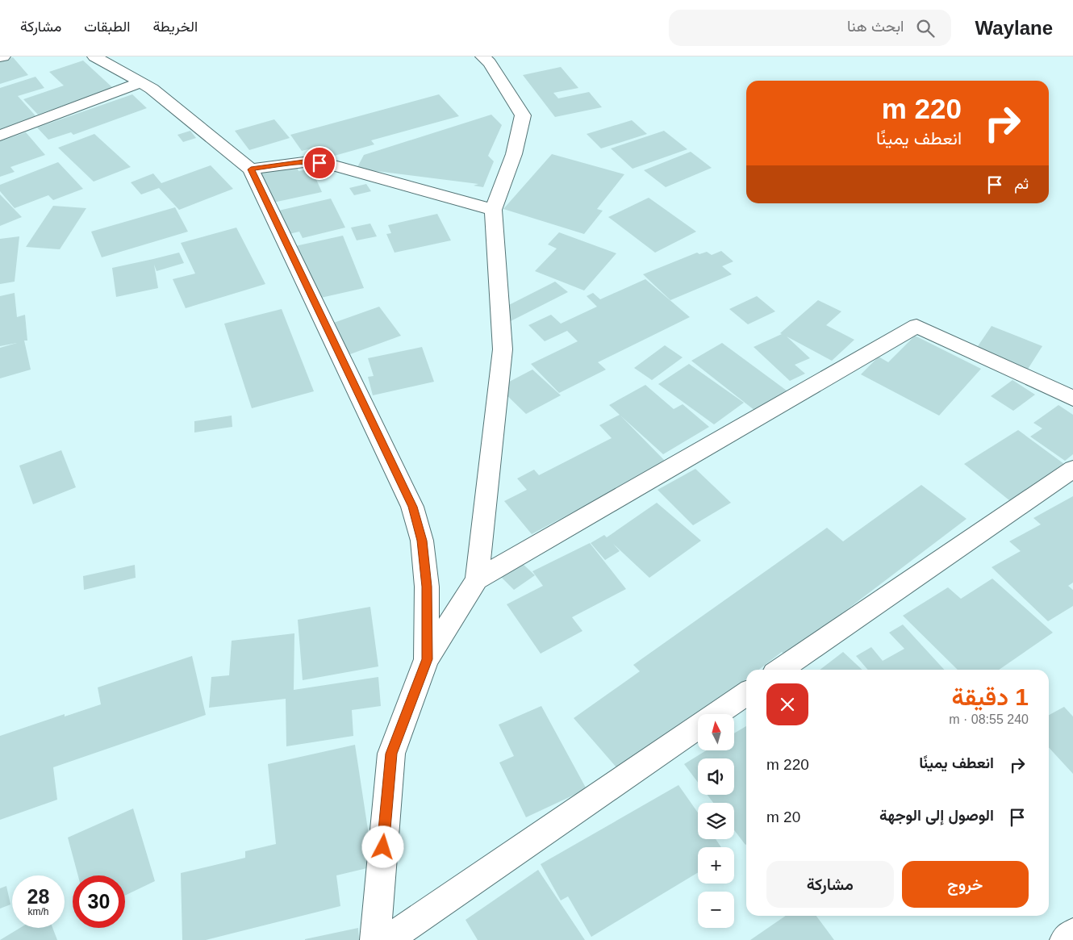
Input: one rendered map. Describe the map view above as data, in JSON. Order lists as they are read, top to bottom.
{
  "north": "top",
  "page": {
    "header": "Waylane",
    "search": "ابحث هنا",
    "nav": ["الخريطة", "الطبقات", "مشاركة"],
    "turn": ["220 m", "انعطف يمينًا"],
    "then": "ثم",
    "heading": ["1 دقيقة", "240 m · 08:55"],
    "map_buttons": ["+", "−"],
    "list": [
      {
        "name": "انعطف يمينًا",
        "value": "220 m"
      },
      {
        "name": "الوصول إلى الوجهة",
        "value": "20 m"
      }
    ],
    "buttons": ["خروج", "مشاركة"],
    "speed": "28 km/h",
    "limit": "30"
  }
}
